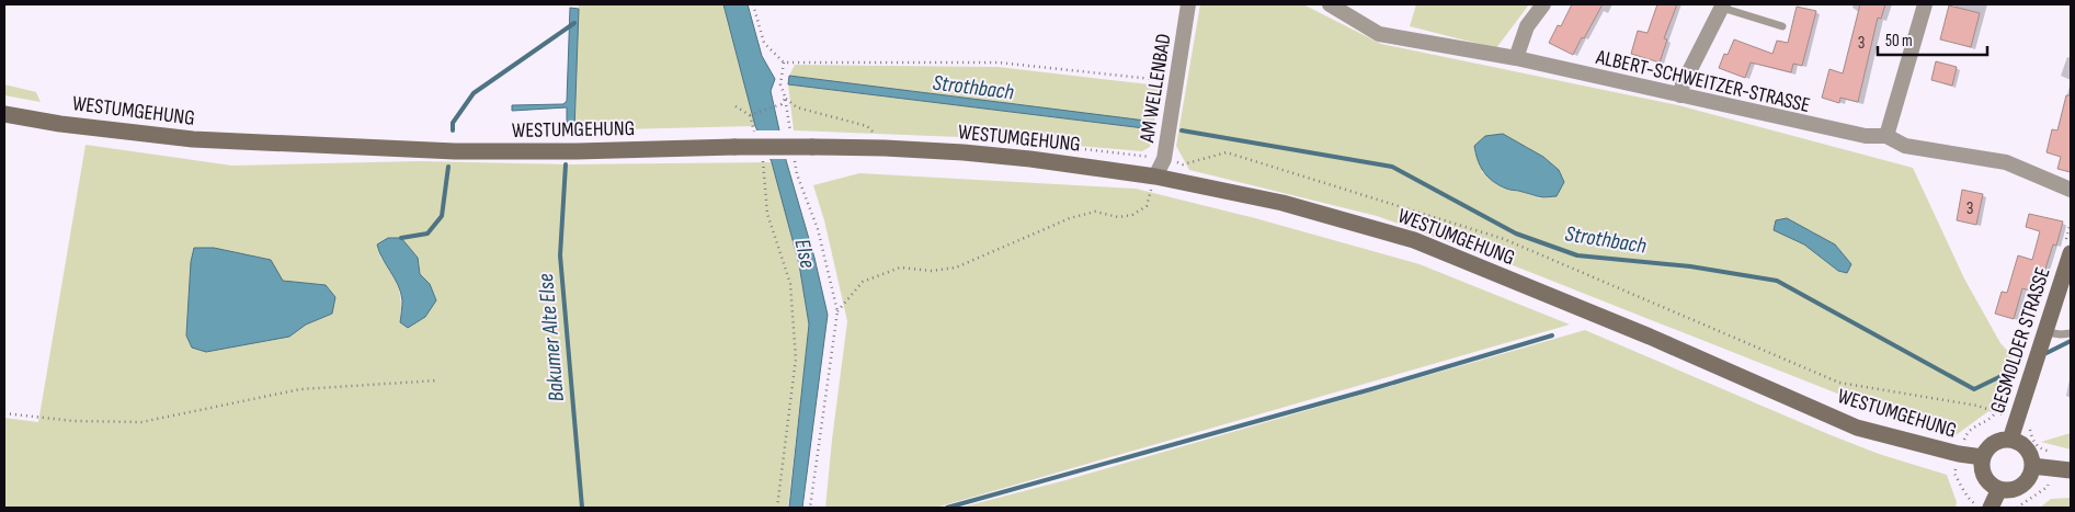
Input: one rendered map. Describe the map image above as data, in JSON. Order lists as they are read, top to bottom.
{
  "streets": {
    "main road": ["WESTUMGEHUNG", "GESMOLDER STRASSE"],
    "street": ["ALBERT-SCHWEITZER-STRASSE", "AM WELLENBAD"]
  },
  "crossings": [
    ["AM WELLENBAD", "WESTUMGEHUNG"],
    ["WESTUMGEHUNG", "GESMOLDER STRASSE"]
  ],
  "water": ["Strothbach", "Else", "Bakumer Alte Else"],
  "house_numbers": ["3", "3"],
  "scale_bar": "50 m"
}
